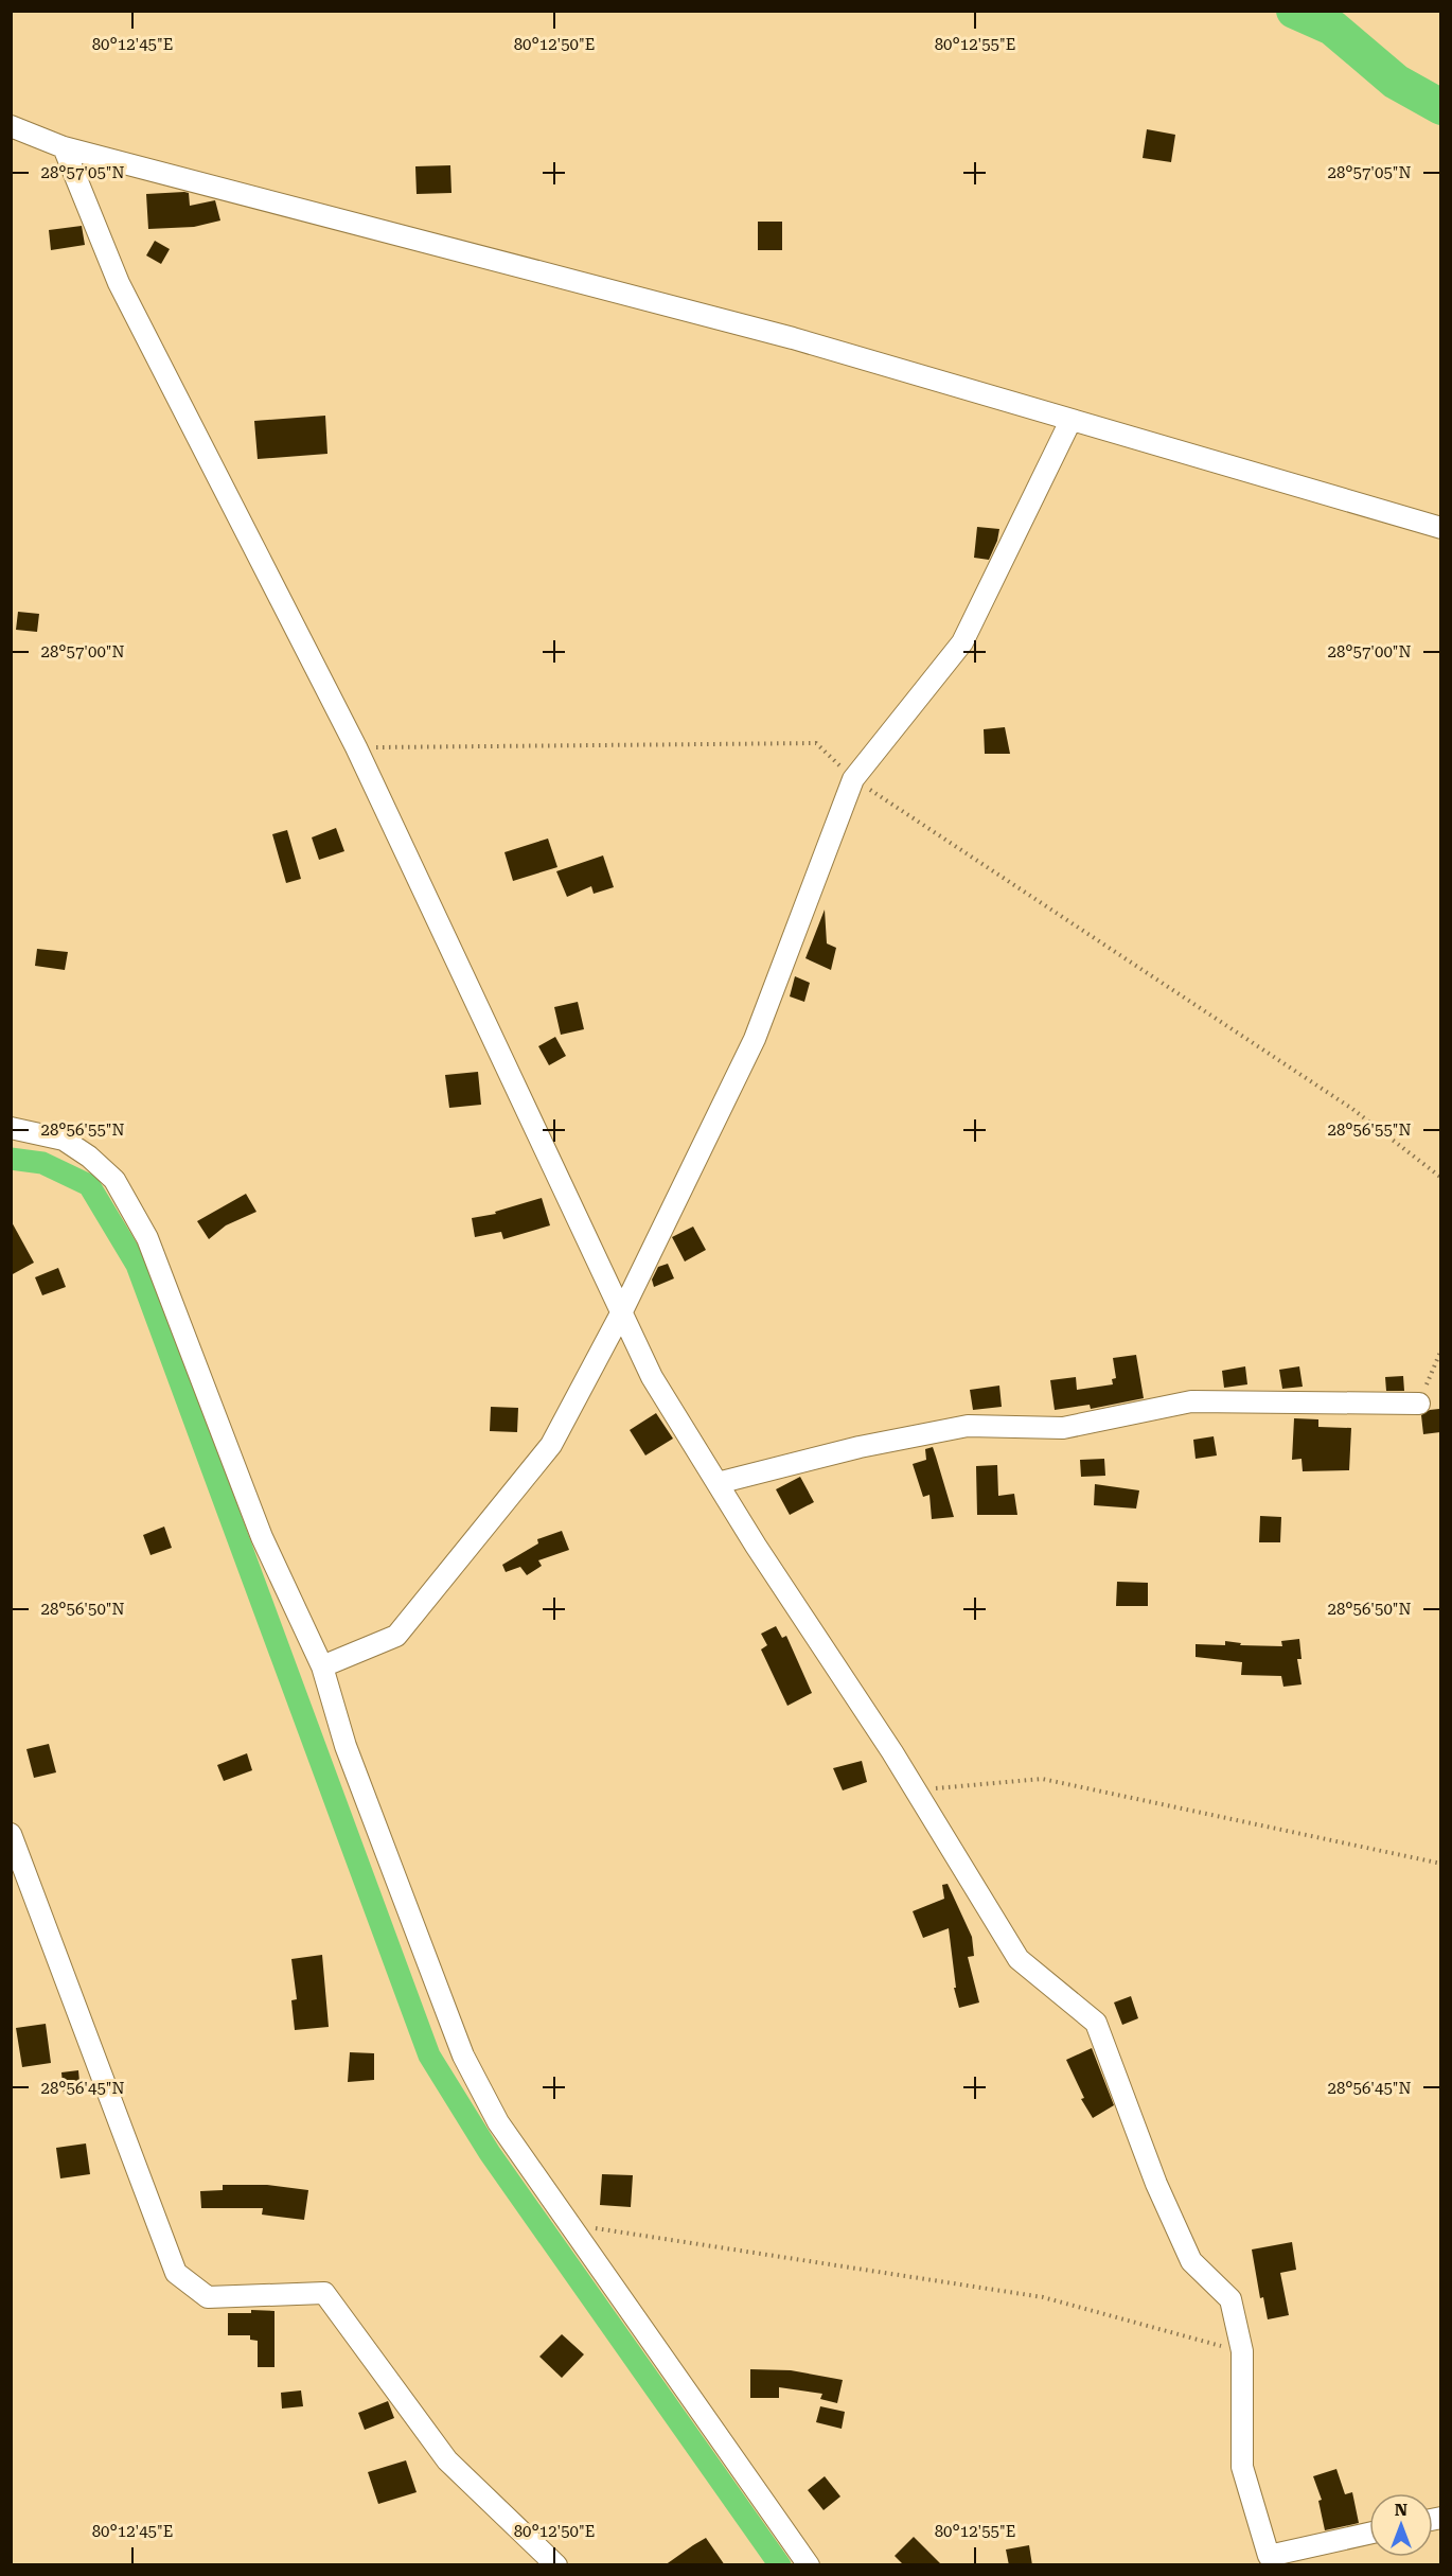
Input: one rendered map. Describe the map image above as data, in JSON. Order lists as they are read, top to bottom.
{
  "north": "top",
  "coordinates": [
    "80°12'45\"E",
    "80°12'50\"E",
    "80°12'55\"E",
    "28°57'05\"N",
    "28°57'00\"N",
    "28°56'55\"N",
    "28°56'50\"N",
    "28°56'45\"N"
  ]
}
